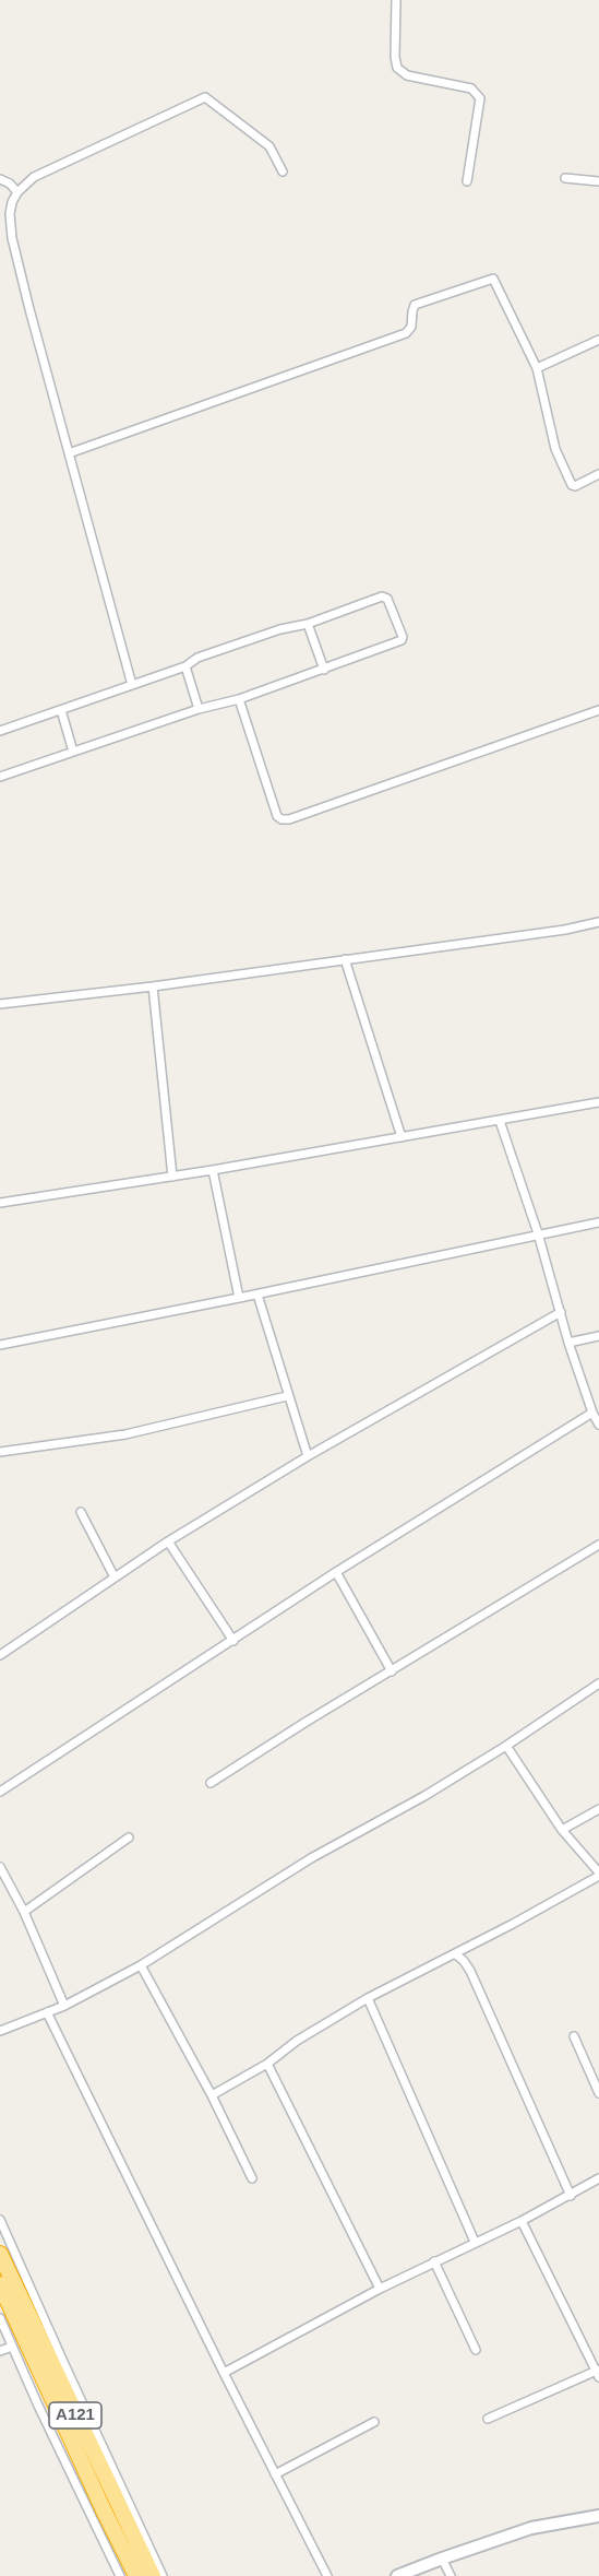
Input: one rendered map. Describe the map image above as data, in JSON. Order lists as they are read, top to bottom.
{
  "streets": {
    "highway": ["A121"]
  }
}
